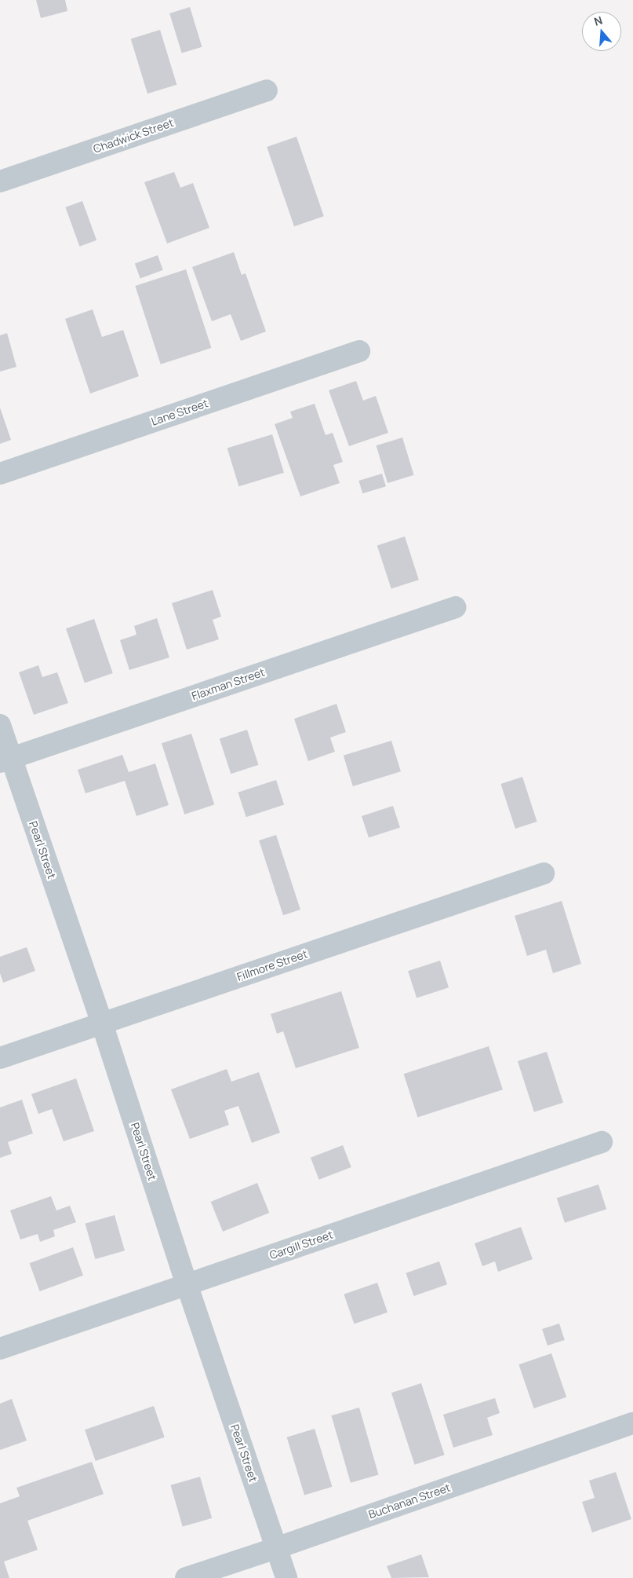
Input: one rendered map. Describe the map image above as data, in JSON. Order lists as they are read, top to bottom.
{
  "streets": {
    "street": [
      "Chadwick Street",
      "Lane Street",
      "Flaxman Street",
      "Pearl Street",
      "Fillmore Street",
      "Cargill Street",
      "Buchanan Street"
    ]
  },
  "crossings": [
    ["Flaxman Street", "Pearl Street"],
    ["Pearl Street", "Fillmore Street"],
    ["Pearl Street", "Cargill Street"],
    ["Pearl Street", "Buchanan Street"]
  ],
  "north": "top"
}
